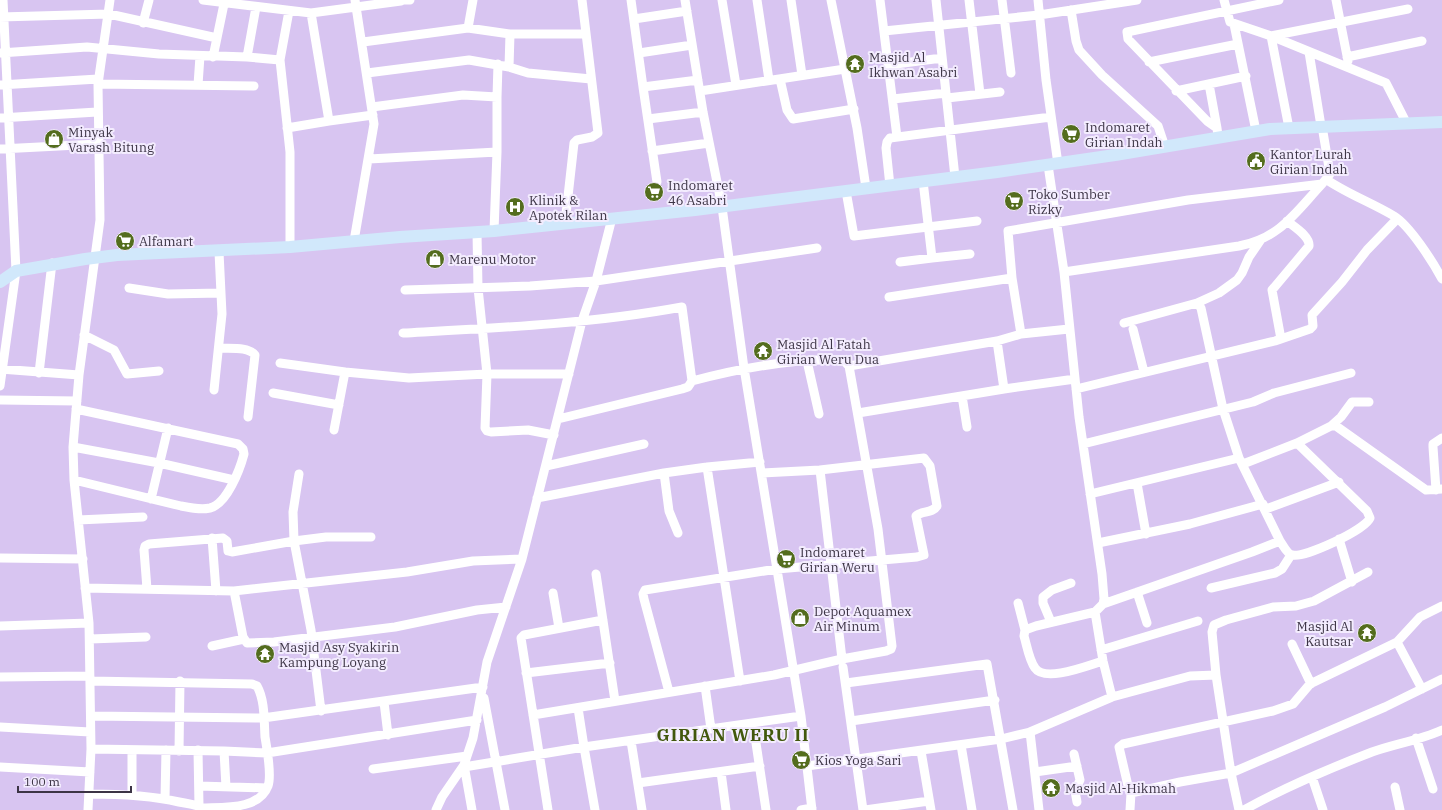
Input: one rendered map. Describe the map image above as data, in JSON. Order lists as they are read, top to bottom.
{
  "districts": ["GIRIAN WERU II"],
  "places": {
    "temple": [
      "Masjid Al Ikhwan Asabri",
      "Masjid Al Fatah Girian Weru Dua",
      "Masjid Al Kautsar",
      "Masjid Asy Syakirin Kampung Loyang",
      "Masjid Al-Hikmah"
    ],
    "supermarket": [
      "Indomaret Girian Indah",
      "Indomaret 46 Asabri",
      "Toko Sumber Rizky",
      "Alfamart",
      "Indomaret Girian Weru",
      "Kios Yoga Sari"
    ],
    "shop": ["Minyak Varash Bitung", "Marenu Motor", "Depot Aquamex Air Minum"],
    "public building": ["Kantor Lurah Girian Indah"],
    "hospital": ["Klinik & Apotek Rilan"]
  },
  "scale_bar": "100 m"
}
